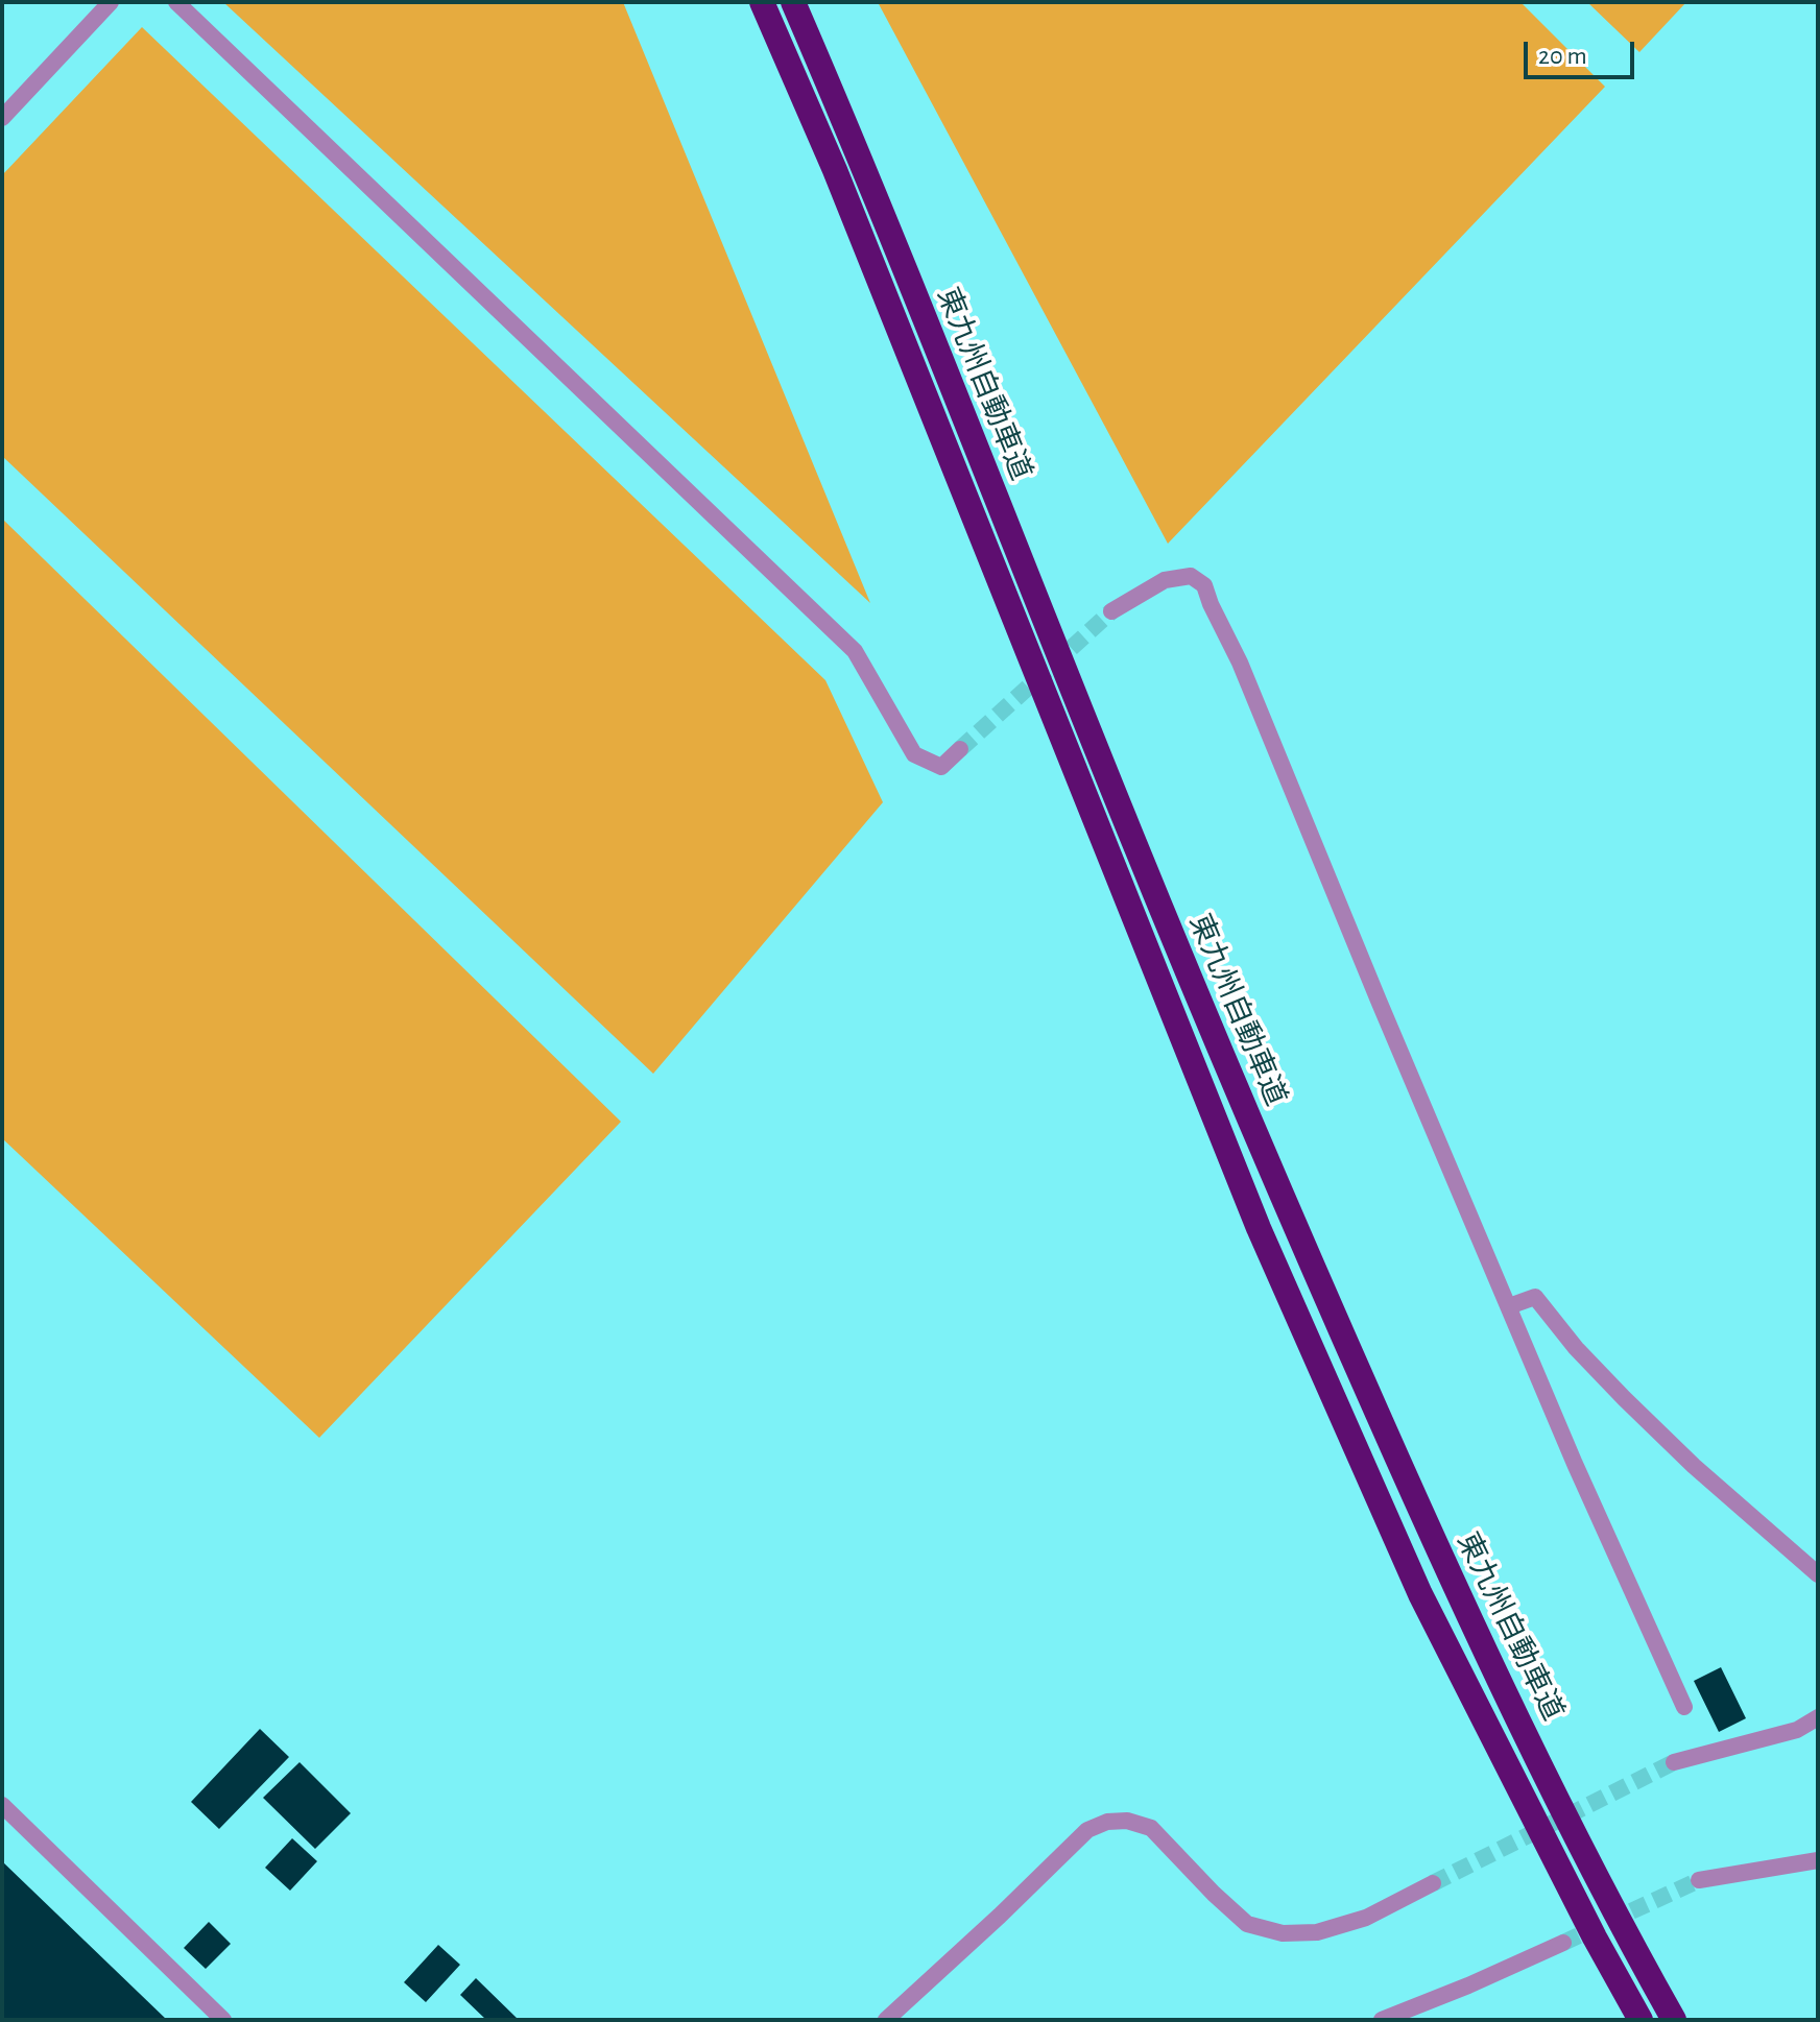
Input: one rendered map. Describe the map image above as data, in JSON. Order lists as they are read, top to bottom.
{
  "streets": {
    "highway": ["東九州自動車道"]
  },
  "scale_bar": "20 m"
}
